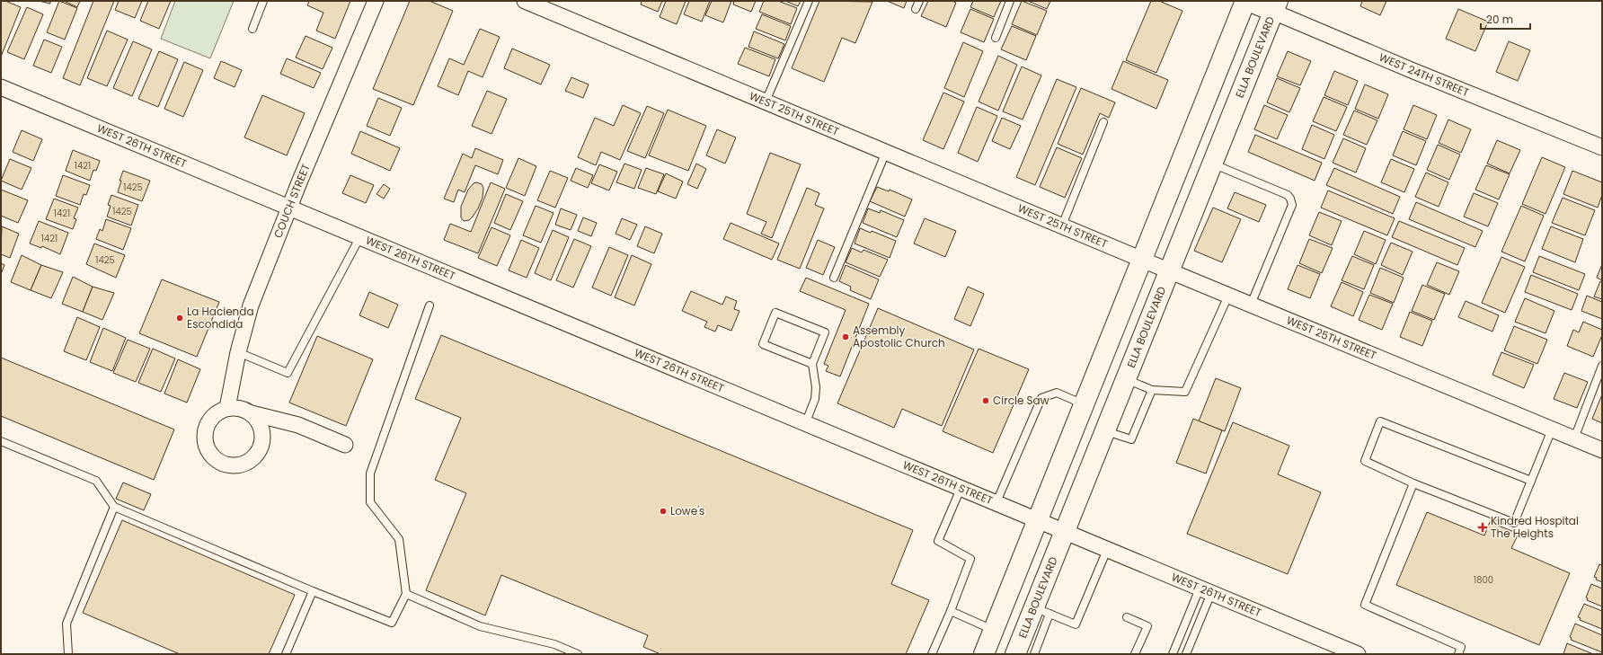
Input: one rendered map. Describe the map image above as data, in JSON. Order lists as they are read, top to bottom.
{
  "streets": {
    "main road": ["ELLA BOULEVARD"],
    "street": [
      "WEST 24TH STREET",
      "WEST 25TH STREET",
      "WEST 26TH STREET",
      "COUCH STREET"
    ]
  },
  "crossings": [
    ["ELLA BOULEVARD", "WEST 24TH STREET"],
    ["ELLA BOULEVARD", "WEST 25TH STREET"],
    ["ELLA BOULEVARD", "WEST 26TH STREET"],
    ["WEST 26TH STREET", "COUCH STREET"]
  ],
  "places": {
    "other": [
      "La Hacienda Escondida",
      "Assembly Apostolic Church",
      "Circle Saw",
      "Lowe's"
    ],
    "health": ["Kindred Hospital The Heights"]
  },
  "house_numbers": [
    "1421",
    "1425",
    "1425",
    "1421",
    "1421",
    "1425",
    "1800"
  ],
  "scale_bar": "20 m"
}
